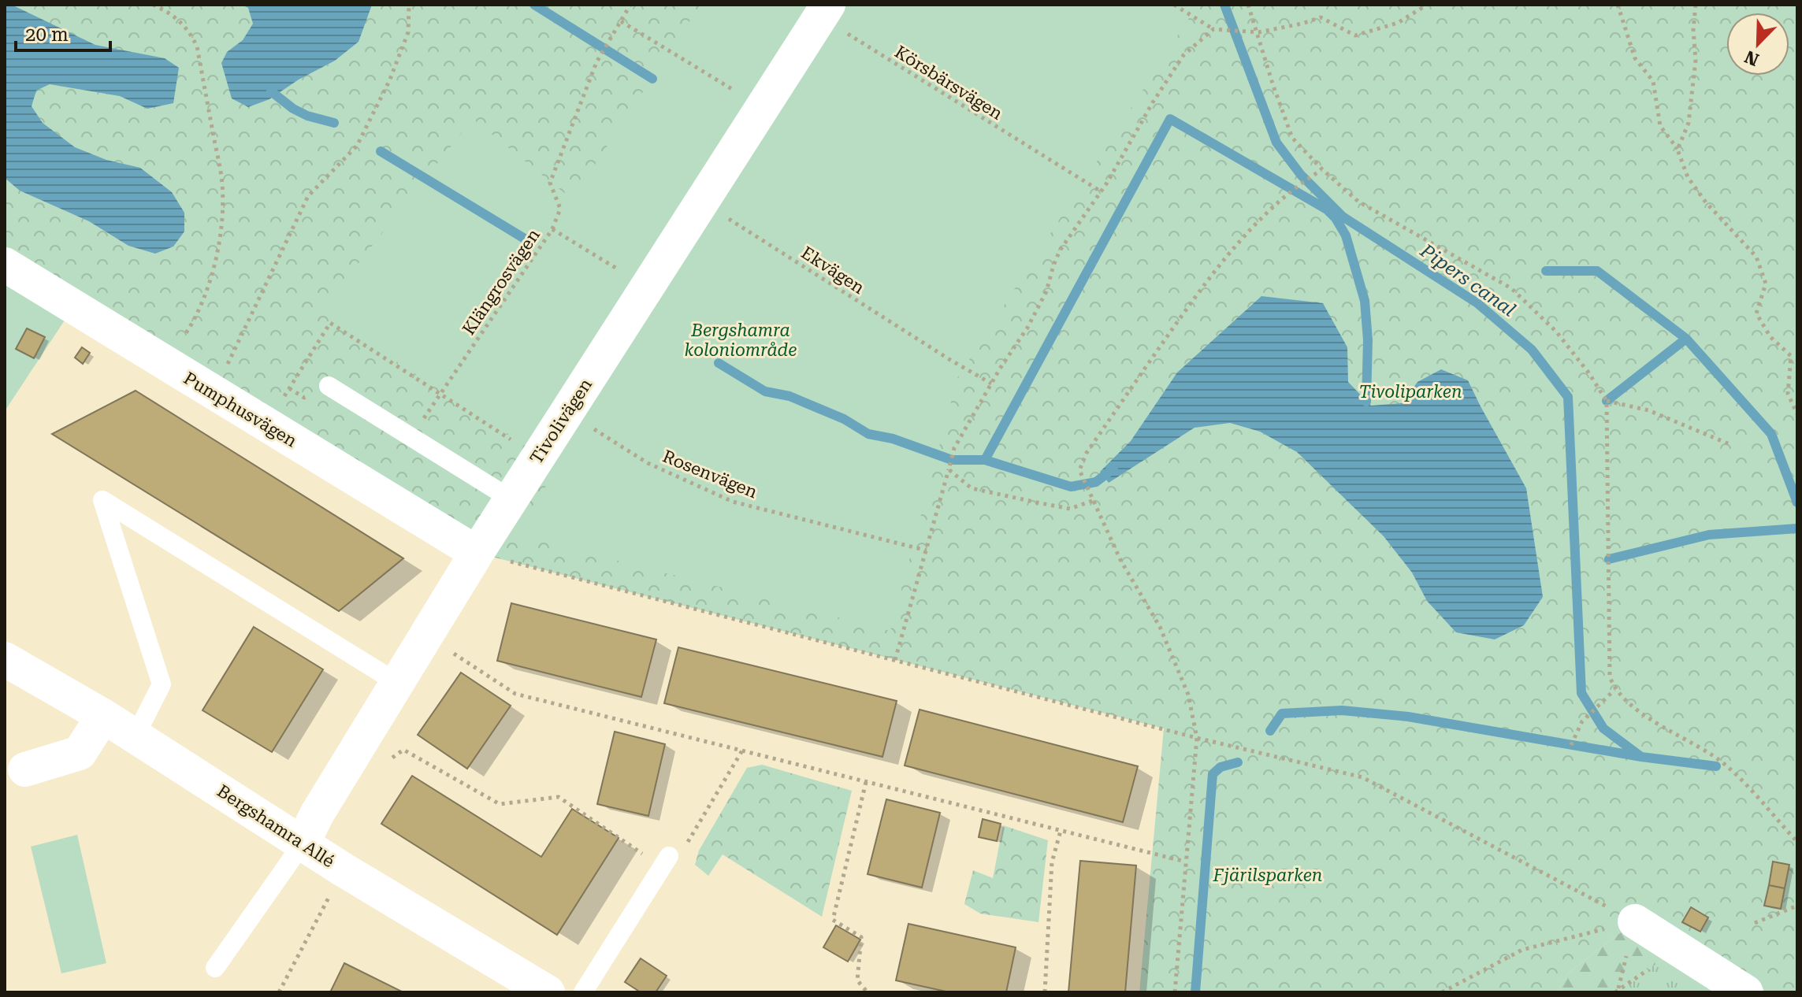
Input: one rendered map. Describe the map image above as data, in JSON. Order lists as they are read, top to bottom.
{
  "streets": {
    "street": ["Pumphusvägen", "Tivolivägen", "Bergshamra Allé"],
    "path": [
      "Körsbärsvägen",
      "Ekvägen",
      "Klängrosvägen",
      "Rosenvägen"
    ]
  },
  "crossings": [
    ["Körsbärsvägen", "Tivolivägen"],
    ["Ekvägen", "Tivolivägen"],
    ["Klängrosvägen", "Tivolivägen"],
    ["Pumphusvägen", "Tivolivägen"],
    ["Tivolivägen", "Rosenvägen"],
    ["Tivolivägen", "Bergshamra Allé"]
  ],
  "water": ["Pipers canal"],
  "parks": ["Bergshamra koloniområde", "Tivoliparken", "Fjärilsparken"],
  "scale_bar": "20 m",
  "north": "bottom left"
}
